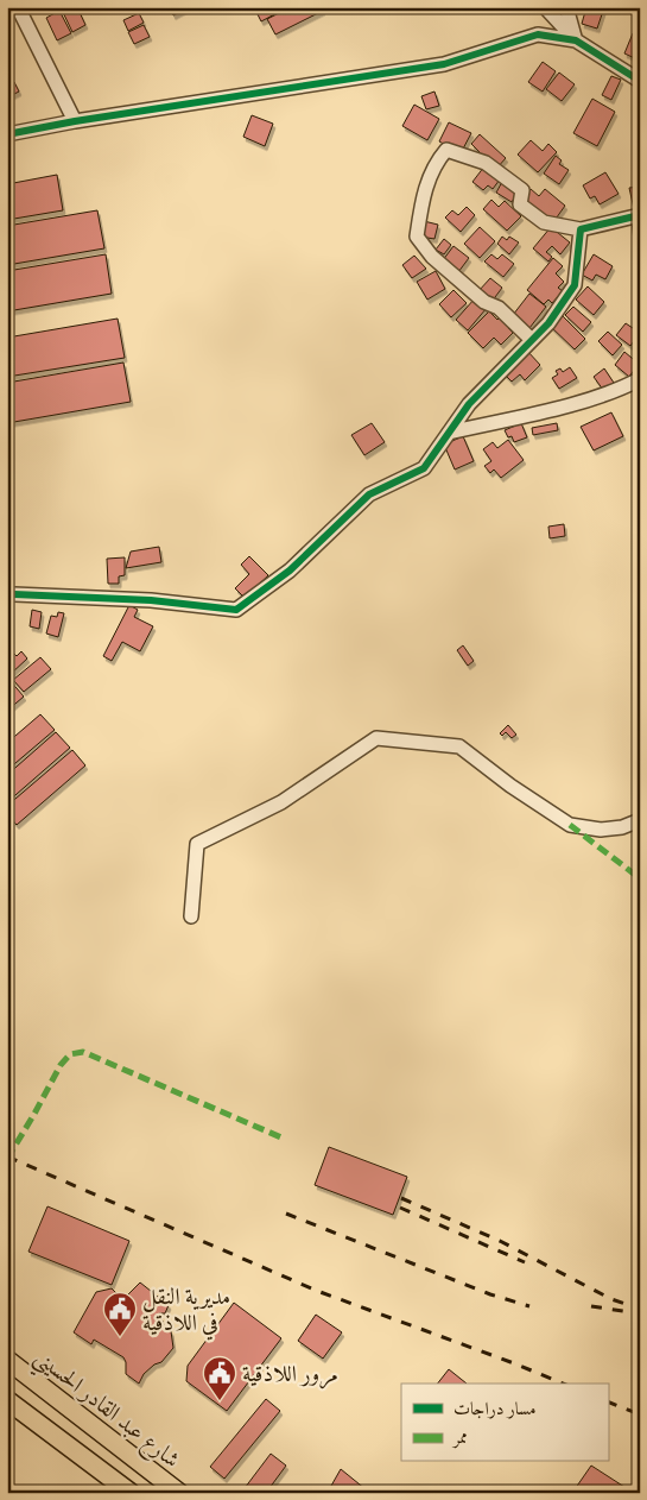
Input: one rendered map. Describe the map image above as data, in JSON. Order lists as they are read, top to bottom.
{
  "streets": {
    "main road": ["شارع عبد القادر الحسيني"]
  },
  "places": {
    "public building": ["مديرية النقل في اللاذقية", "مرور اللاذقية"]
  },
  "legend": ["مسار دراجات", "ممر"]
}
